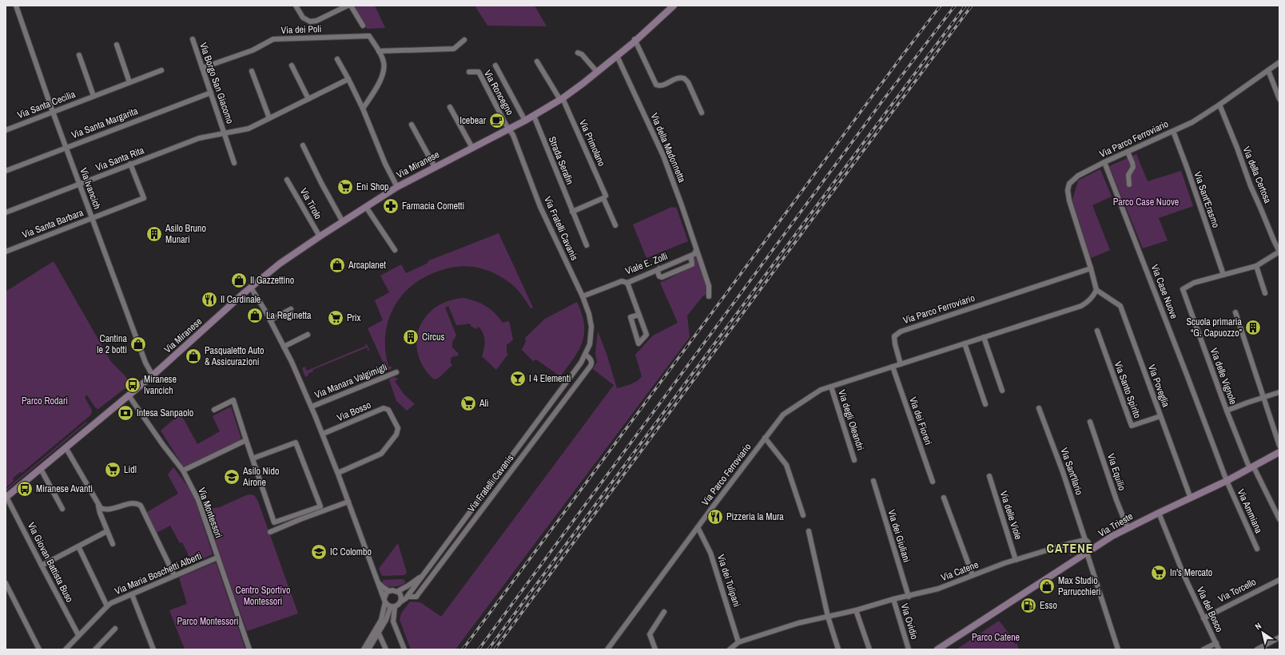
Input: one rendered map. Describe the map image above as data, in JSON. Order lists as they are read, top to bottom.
{
  "streets": {
    "street": [
      "Via dei Poli",
      "Via Borgo San Giacomo",
      "Via Roncegno",
      "Via Santa Cecilia",
      "Via Santa Margarita",
      "Via Parco Ferroviario",
      "Via Primolano",
      "Via della Madonnetta",
      "Via Santa Rita",
      "Strada Serafin",
      "Via Miranese",
      "Via della Certosa",
      "Via Ivancich",
      "Via Sant'Erasmo",
      "Via Tirolo",
      "Via Santa Barbara",
      "Via Fratelli Cavanis",
      "Viale E. Zolli",
      "Via Case Nuove",
      "Via delle Vignole",
      "Via Manara Valgimigli",
      "Via Poveglia",
      "Via Santo Spirito",
      "Via Bosso",
      "Via degli Oleandri",
      "Via dei Fioreri",
      "Via Sant'Ilario",
      "Via Equilio",
      "Via Ammiana",
      "Via Montessori",
      "Via delle Viole",
      "Via Trieste",
      "Via dei Giuliani",
      "Via Giovan Battista Buso",
      "Via Catene",
      "Via Maria Boschetti Alberti",
      "Via dei Tulipani",
      "Via Torcello",
      "Via del Bosco",
      "Via Ovidio"
    ]
  },
  "crossings": [
    ["Via dei Poli", "Via Borgo San Giacomo"],
    ["Via Borgo San Giacomo", "Via Santa Margarita"],
    ["Via Borgo San Giacomo", "Via Santa Rita"],
    ["Via Roncegno", "Via Miranese"],
    ["Via Roncegno", "Via Fratelli Cavanis"],
    ["Via Santa Cecilia", "Via Ivancich"],
    ["Via Santa Margarita", "Via Ivancich"],
    ["Via Parco Ferroviario", "Via della Certosa"],
    ["Via Parco Ferroviario", "Via Sant'Erasmo"],
    ["Via Parco Ferroviario", "Via Case Nuove"],
    ["Via Parco Ferroviario", "Via Poveglia"],
    ["Via Parco Ferroviario", "Via degli Oleandri"],
    ["Via Parco Ferroviario", "Via dei Fioreri"],
    ["Via Parco Ferroviario", "Via dei Tulipani"],
    ["Via Primolano", "Via Miranese"],
    ["Via della Madonnetta", "Via Miranese"],
    ["Via della Madonnetta", "Viale E. Zolli"],
    ["Via Santa Rita", "Via Ivancich"],
    ["Via Santa Rita", "Via Santa Barbara"],
    ["Strada Serafin", "Via Miranese"],
    ["Via Miranese", "Via Ivancich"],
    ["Via Miranese", "Via Tirolo"],
    ["Via Miranese", "Via Fratelli Cavanis"],
    ["Via Miranese", "Via Montessori"],
    ["Via Miranese", "Via Giovan Battista Buso"],
    ["Via della Certosa", "Via delle Vignole"],
    ["Via Ivancich", "Via Santa Barbara"],
    ["Via Sant'Erasmo", "Via delle Vignole"],
    ["Via Fratelli Cavanis", "Viale E. Zolli"],
    ["Via Case Nuove", "Via Ammiana"],
    ["Via Case Nuove", "Via Trieste"],
    ["Via delle Vignole", "Via Trieste"],
    ["Via Poveglia", "Via Santo Spirito"],
    ["Via Poveglia", "Via Trieste"],
    ["Via Sant'Ilario", "Via Catene"],
    ["Via Equilio", "Via Trieste"],
    ["Via Ammiana", "Via Trieste"],
    ["Via Montessori", "Via Maria Boschetti Alberti"],
    ["Via delle Viole", "Via Catene"],
    ["Via Trieste", "Via del Bosco"],
    ["Via dei Giuliani", "Via Catene"],
    ["Via Giovan Battista Buso", "Via Maria Boschetti Alberti"],
    ["Via Catene", "Via dei Tulipani"],
    ["Via Catene", "Via Ovidio"],
    ["Via Torcello", "Via del Bosco"]
  ],
  "districts": ["CATENE"],
  "parks": [
    "Parco Case Nuove",
    "Parco Rodari",
    "Centro Sportivo Montessori",
    "Parco Montessori",
    "Parco Catene"
  ],
  "places": {
    "cafe": ["Icebear"],
    "supermarket": [
      "Eni Shop",
      "Prix",
      "Alì",
      "Lidl",
      "In's Mercato"
    ],
    "pharmacy": ["Farmacia Cometti"],
    "building": ["Asilo Bruno Munari", "Scuola primaria “G. Capuozzo”", "Circus"],
    "shop": [
      "Arcaplanet",
      "Il Gazzettino",
      "La Reginetta",
      "Cantina le 2 botti",
      "Pasqualetto Auto & Assicurazioni",
      "Max Studio Parrucchieri"
    ],
    "restaurant": ["Il Cardinale", "Pizzeria la Mura"],
    "bar": ["I 4 Elementi"],
    "bus stop": ["Miranese Ivancich", "Miranese Avanti"],
    "bank": ["Intesa Sanpaolo"],
    "school or university": ["Asilo Nido Airone", "IC Colombo"],
    "fuel station": ["Esso"]
  },
  "north": "top left"
}
